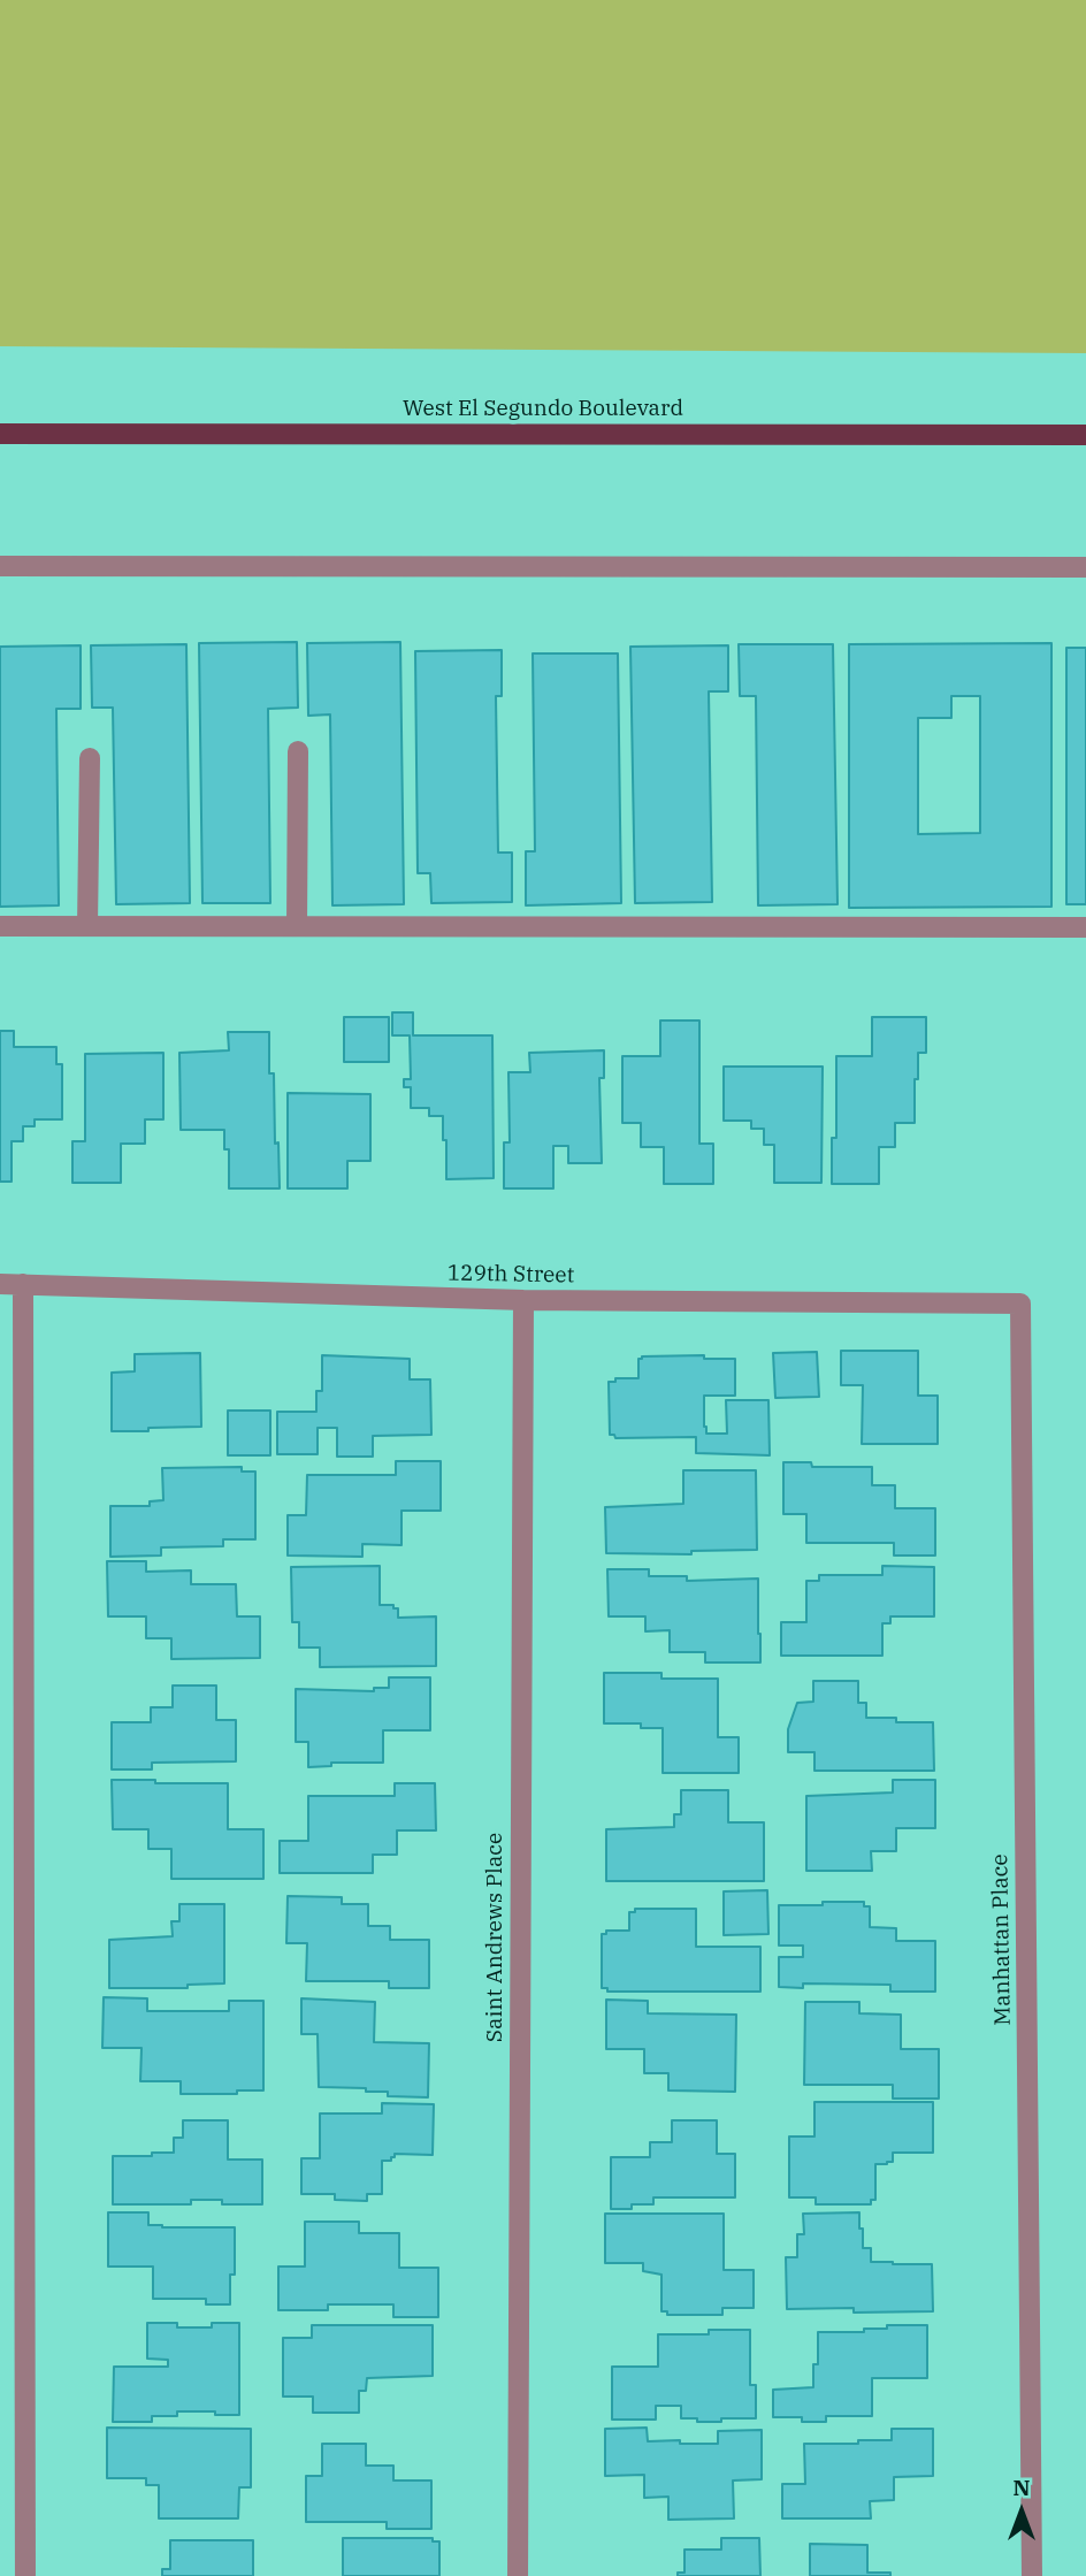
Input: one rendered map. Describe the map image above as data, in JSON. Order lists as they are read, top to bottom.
{
  "streets": {
    "main road": ["West El Segundo Boulevard"],
    "street": ["129th Street", "Saint Andrews Place", "Manhattan Place"]
  },
  "crossings": [
    ["129th Street", "Saint Andrews Place"],
    ["129th Street", "Manhattan Place"]
  ],
  "north": "top"
}
